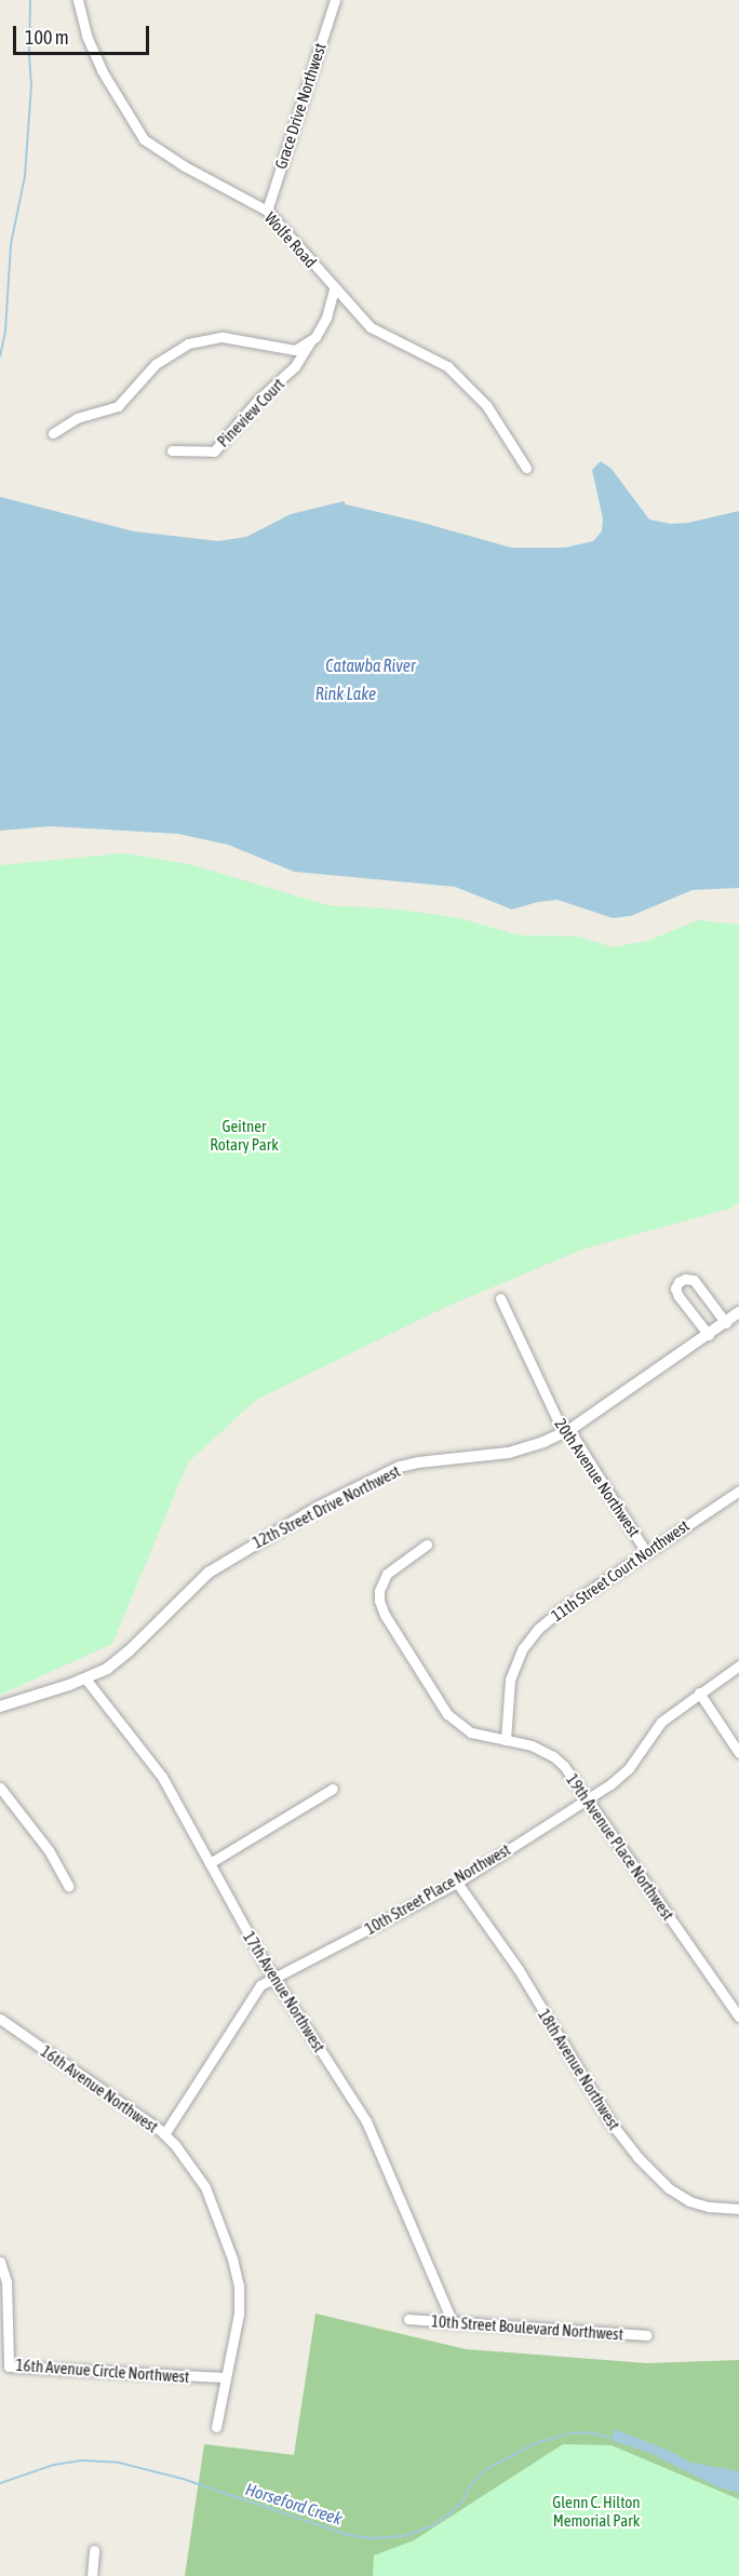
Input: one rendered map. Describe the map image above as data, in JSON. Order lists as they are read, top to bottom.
{
  "streets": {
    "street": [
      "Grace Drive Northwest",
      "Wolfe Road",
      "Pineview Court",
      "20th Avenue Northwest",
      "12th Street Drive Northwest",
      "11th Street Court Northwest",
      "19th Avenue Place Northwest",
      "10th Street Place Northwest",
      "17th Avenue Northwest",
      "18th Avenue Northwest",
      "16th Avenue Northwest",
      "10th Street Boulevard Northwest",
      "16th Avenue Circle Northwest"
    ]
  },
  "crossings": [
    ["Grace Drive Northwest", "Wolfe Road"],
    ["Wolfe Road", "Pineview Court"],
    ["20th Avenue Northwest", "12th Street Drive Northwest"],
    ["20th Avenue Northwest", "11th Street Court Northwest"],
    ["12th Street Drive Northwest", "17th Avenue Northwest"],
    ["11th Street Court Northwest", "19th Avenue Place Northwest"],
    ["19th Avenue Place Northwest", "10th Street Place Northwest"],
    ["10th Street Place Northwest", "17th Avenue Northwest"],
    ["10th Street Place Northwest", "18th Avenue Northwest"],
    ["10th Street Place Northwest", "16th Avenue Northwest"],
    ["17th Avenue Northwest", "10th Street Boulevard Northwest"],
    ["16th Avenue Northwest", "16th Avenue Circle Northwest"]
  ],
  "water": ["Catawba River", "Rink Lake", "Horseford Creek"],
  "parks": ["Geitner Rotary Park", "Glenn C. Hilton Memorial Park"],
  "scale_bar": "100 m"
}
